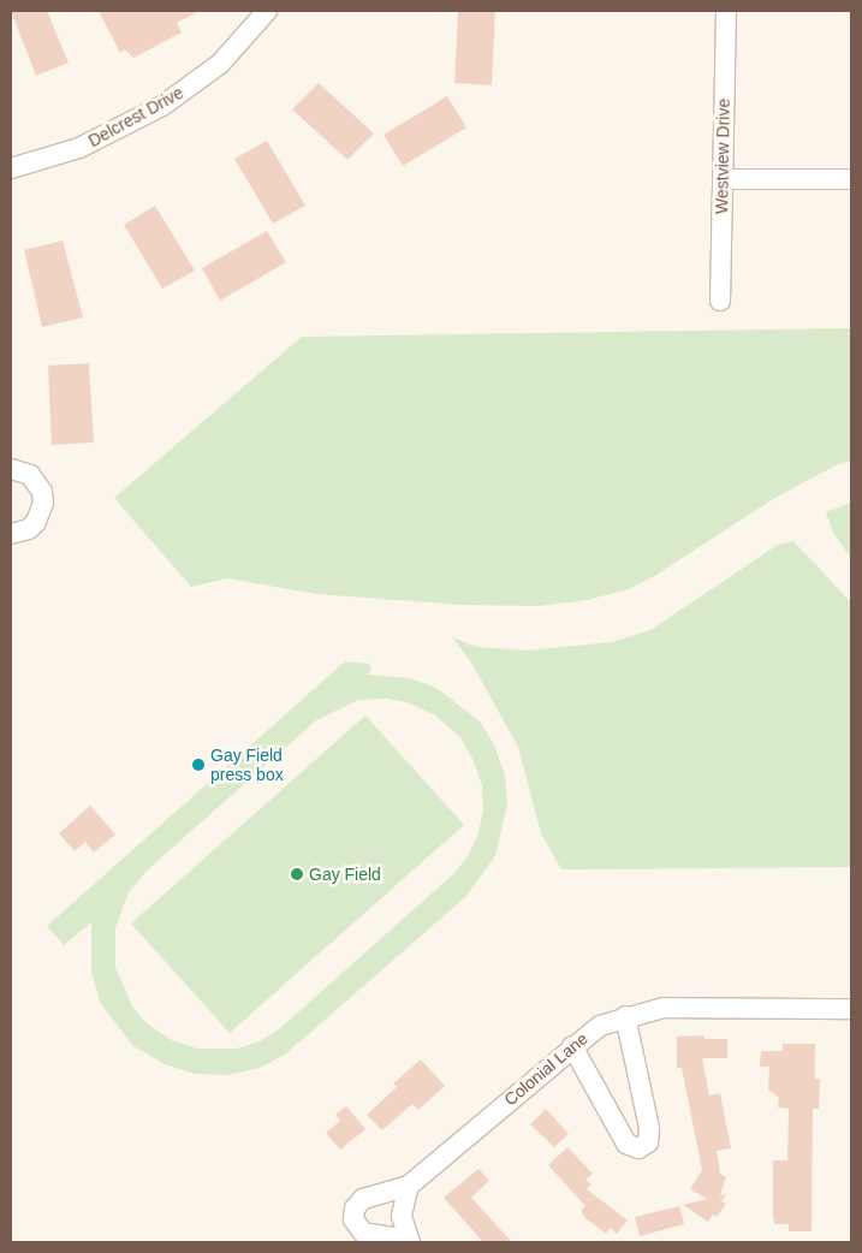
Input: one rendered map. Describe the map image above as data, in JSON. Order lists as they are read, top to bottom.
{
  "streets": {
    "street": ["Delcrest Drive", "Westview Drive", "Colonial Lane"]
  },
  "places": ["Gay Field press box", "Gay Field"]
}
